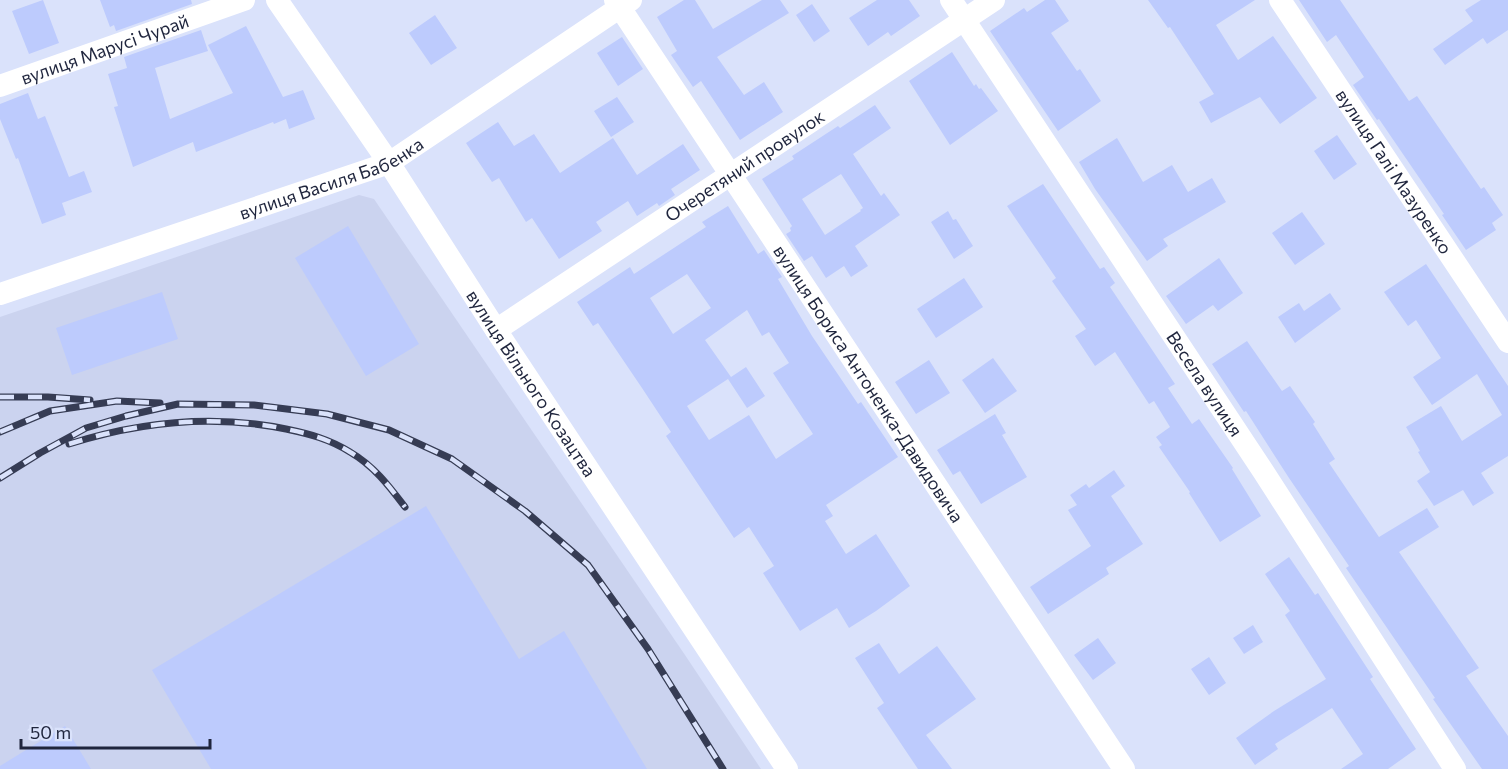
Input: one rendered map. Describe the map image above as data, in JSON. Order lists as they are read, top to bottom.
{
  "streets": {
    "street": [
      "вулиця Марусі Чурай",
      "Очеретяний провулок",
      "вулиця Галі Мазуренко",
      "вулиця Василя Бабенка",
      "вулиця Вільного Козацтва",
      "Весела вулиця",
      "вулиця Бориса Антоненка-Давидовича"
    ]
  },
  "crossings": [
    ["Очеретяний провулок", "вулиця Вільного Козацтва"],
    ["Очеретяний провулок", "Весела вулиця"],
    ["Очеретяний провулок", "вулиця Бориса Антоненка-Давидовича"],
    ["вулиця Василя Бабенка", "вулиця Вільного Козацтва"],
    ["вулиця Василя Бабенка", "вулиця Бориса Антоненка-Давидовича"]
  ],
  "scale_bar": "50 m"
}
